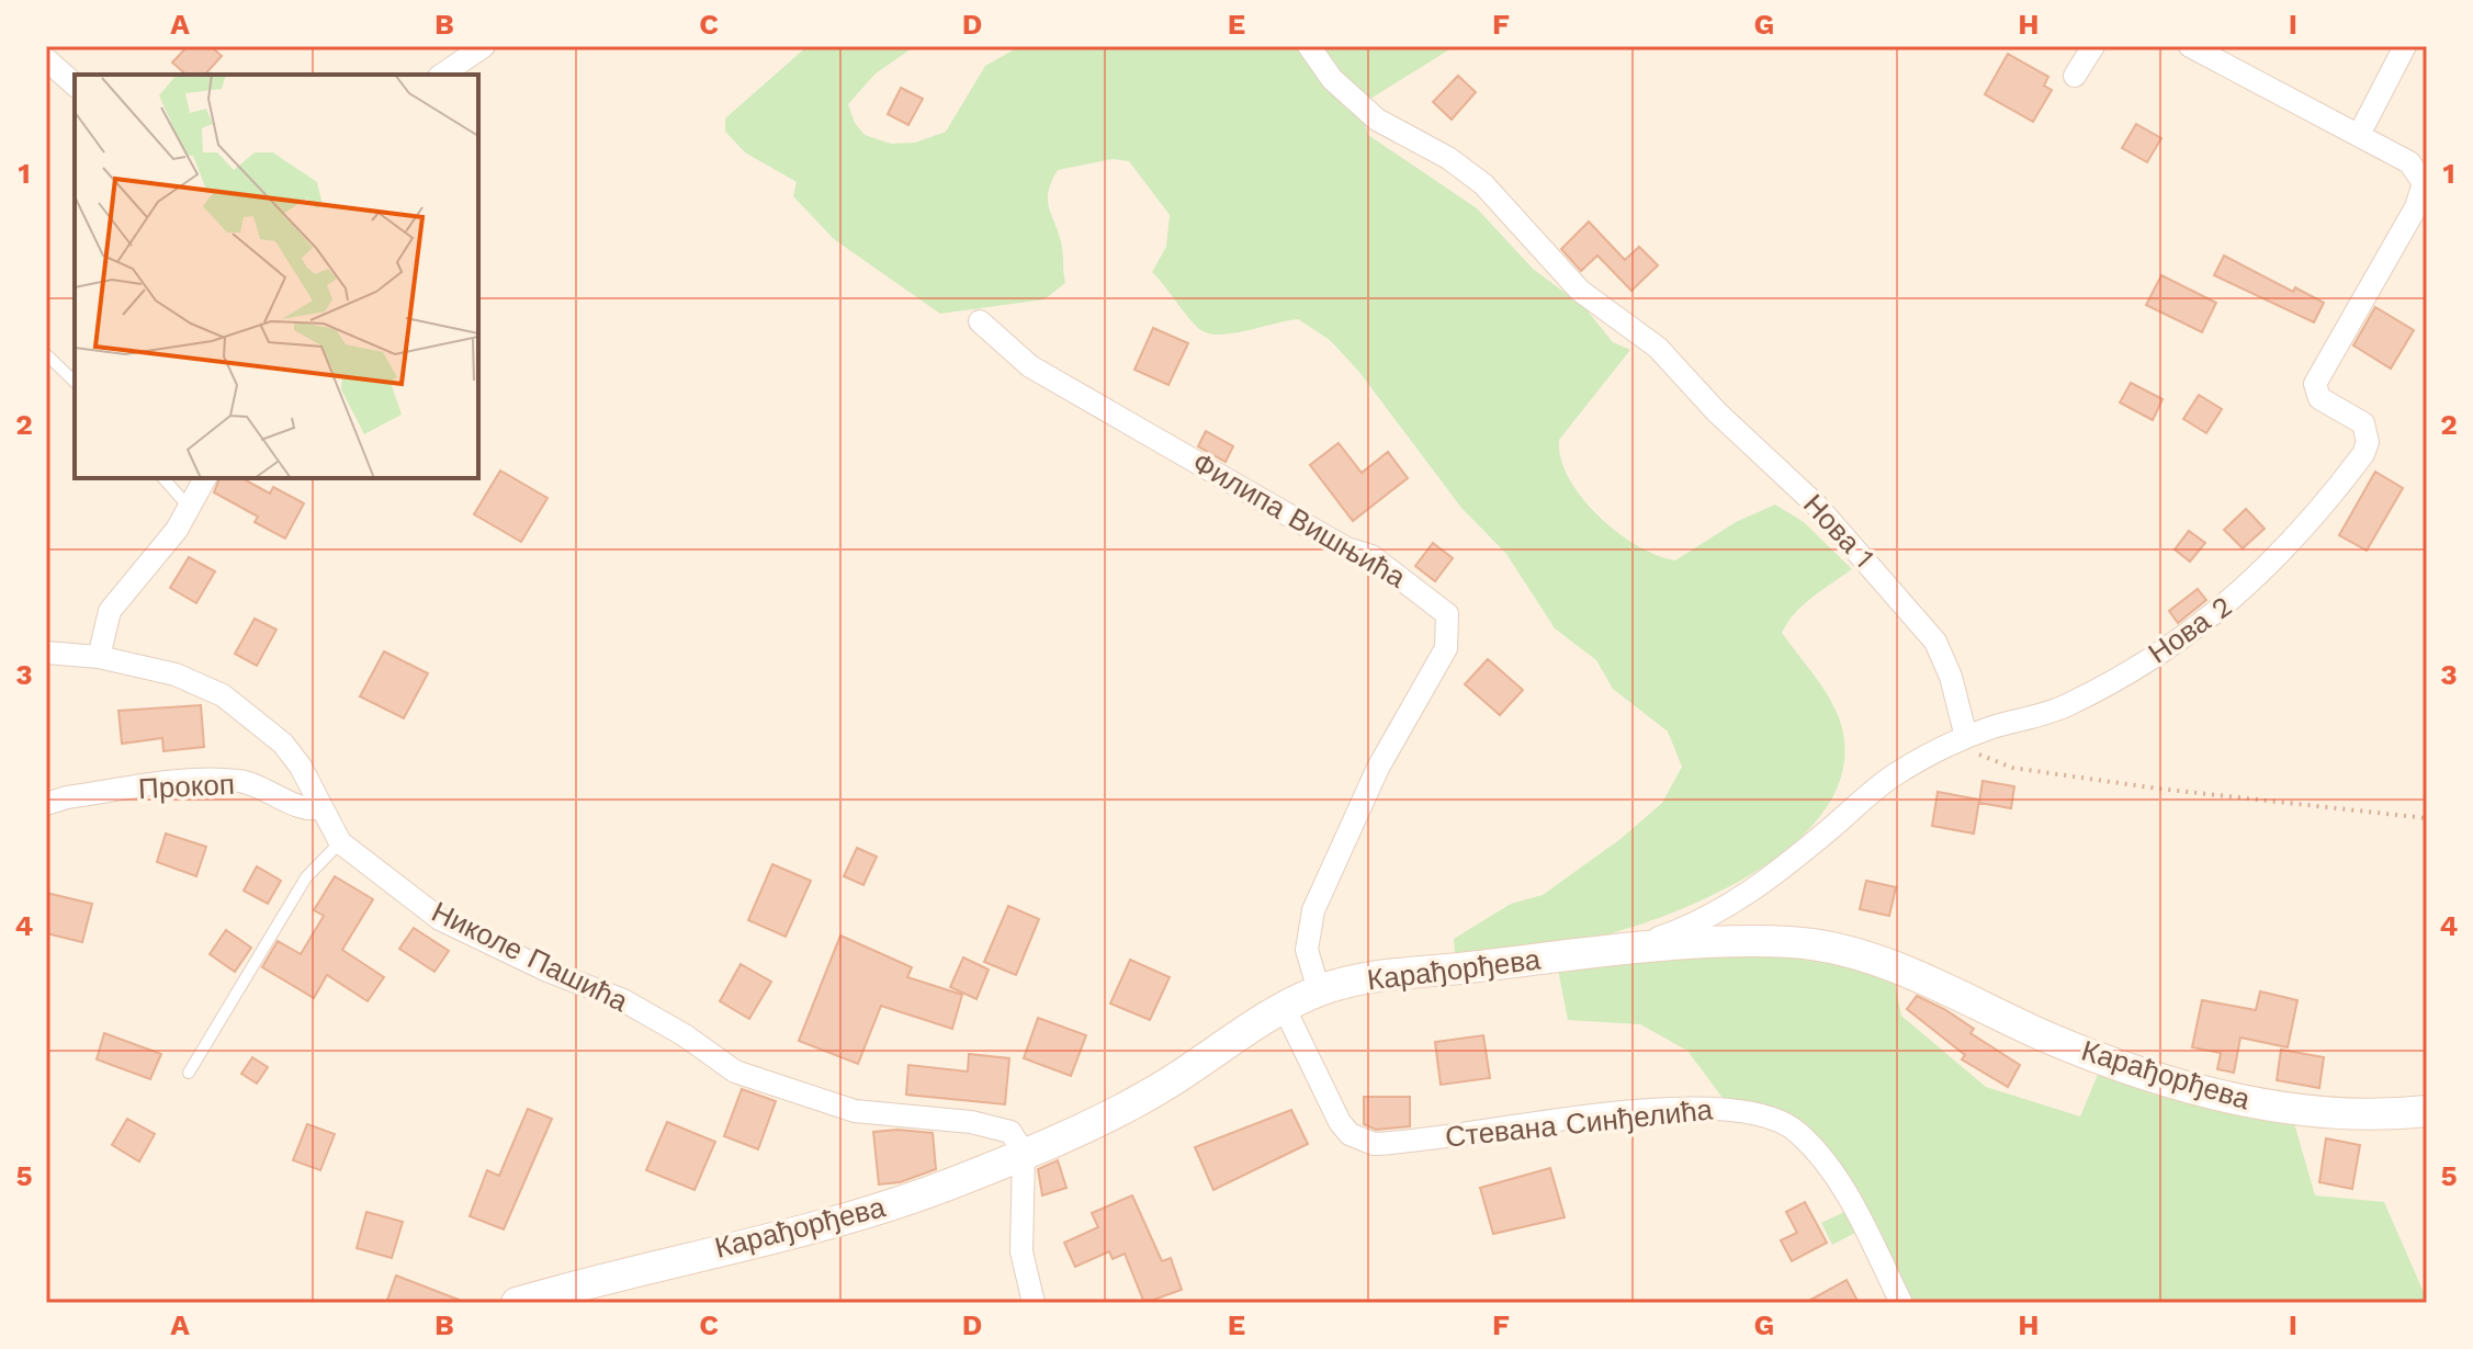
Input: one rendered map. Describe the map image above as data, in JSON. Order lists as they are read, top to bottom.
{
  "streets": {
    "street": [
      "Филипа Вишњића",
      "Нова 1",
      "Нова 2",
      "Прокоп",
      "Николе Пашића",
      "Карађорђева",
      "Стевана Синђелића"
    ]
  },
  "crossings": [
    ["Филипа Вишњића", "Карађорђева"],
    ["Нова 1", "Нова 2"],
    ["Нова 2", "Карађорђева"],
    ["Прокоп", "Николе Пашића"],
    ["Николе Пашића", "Карађорђева"],
    ["Карађорђева", "Стевана Синђелића"]
  ],
  "grid": {
    "columns": [
      "A",
      "B",
      "C",
      "D",
      "E",
      "F",
      "G",
      "H",
      "I"
    ],
    "rows": [
      "1",
      "2",
      "3",
      "4",
      "5"
    ]
  }
}
